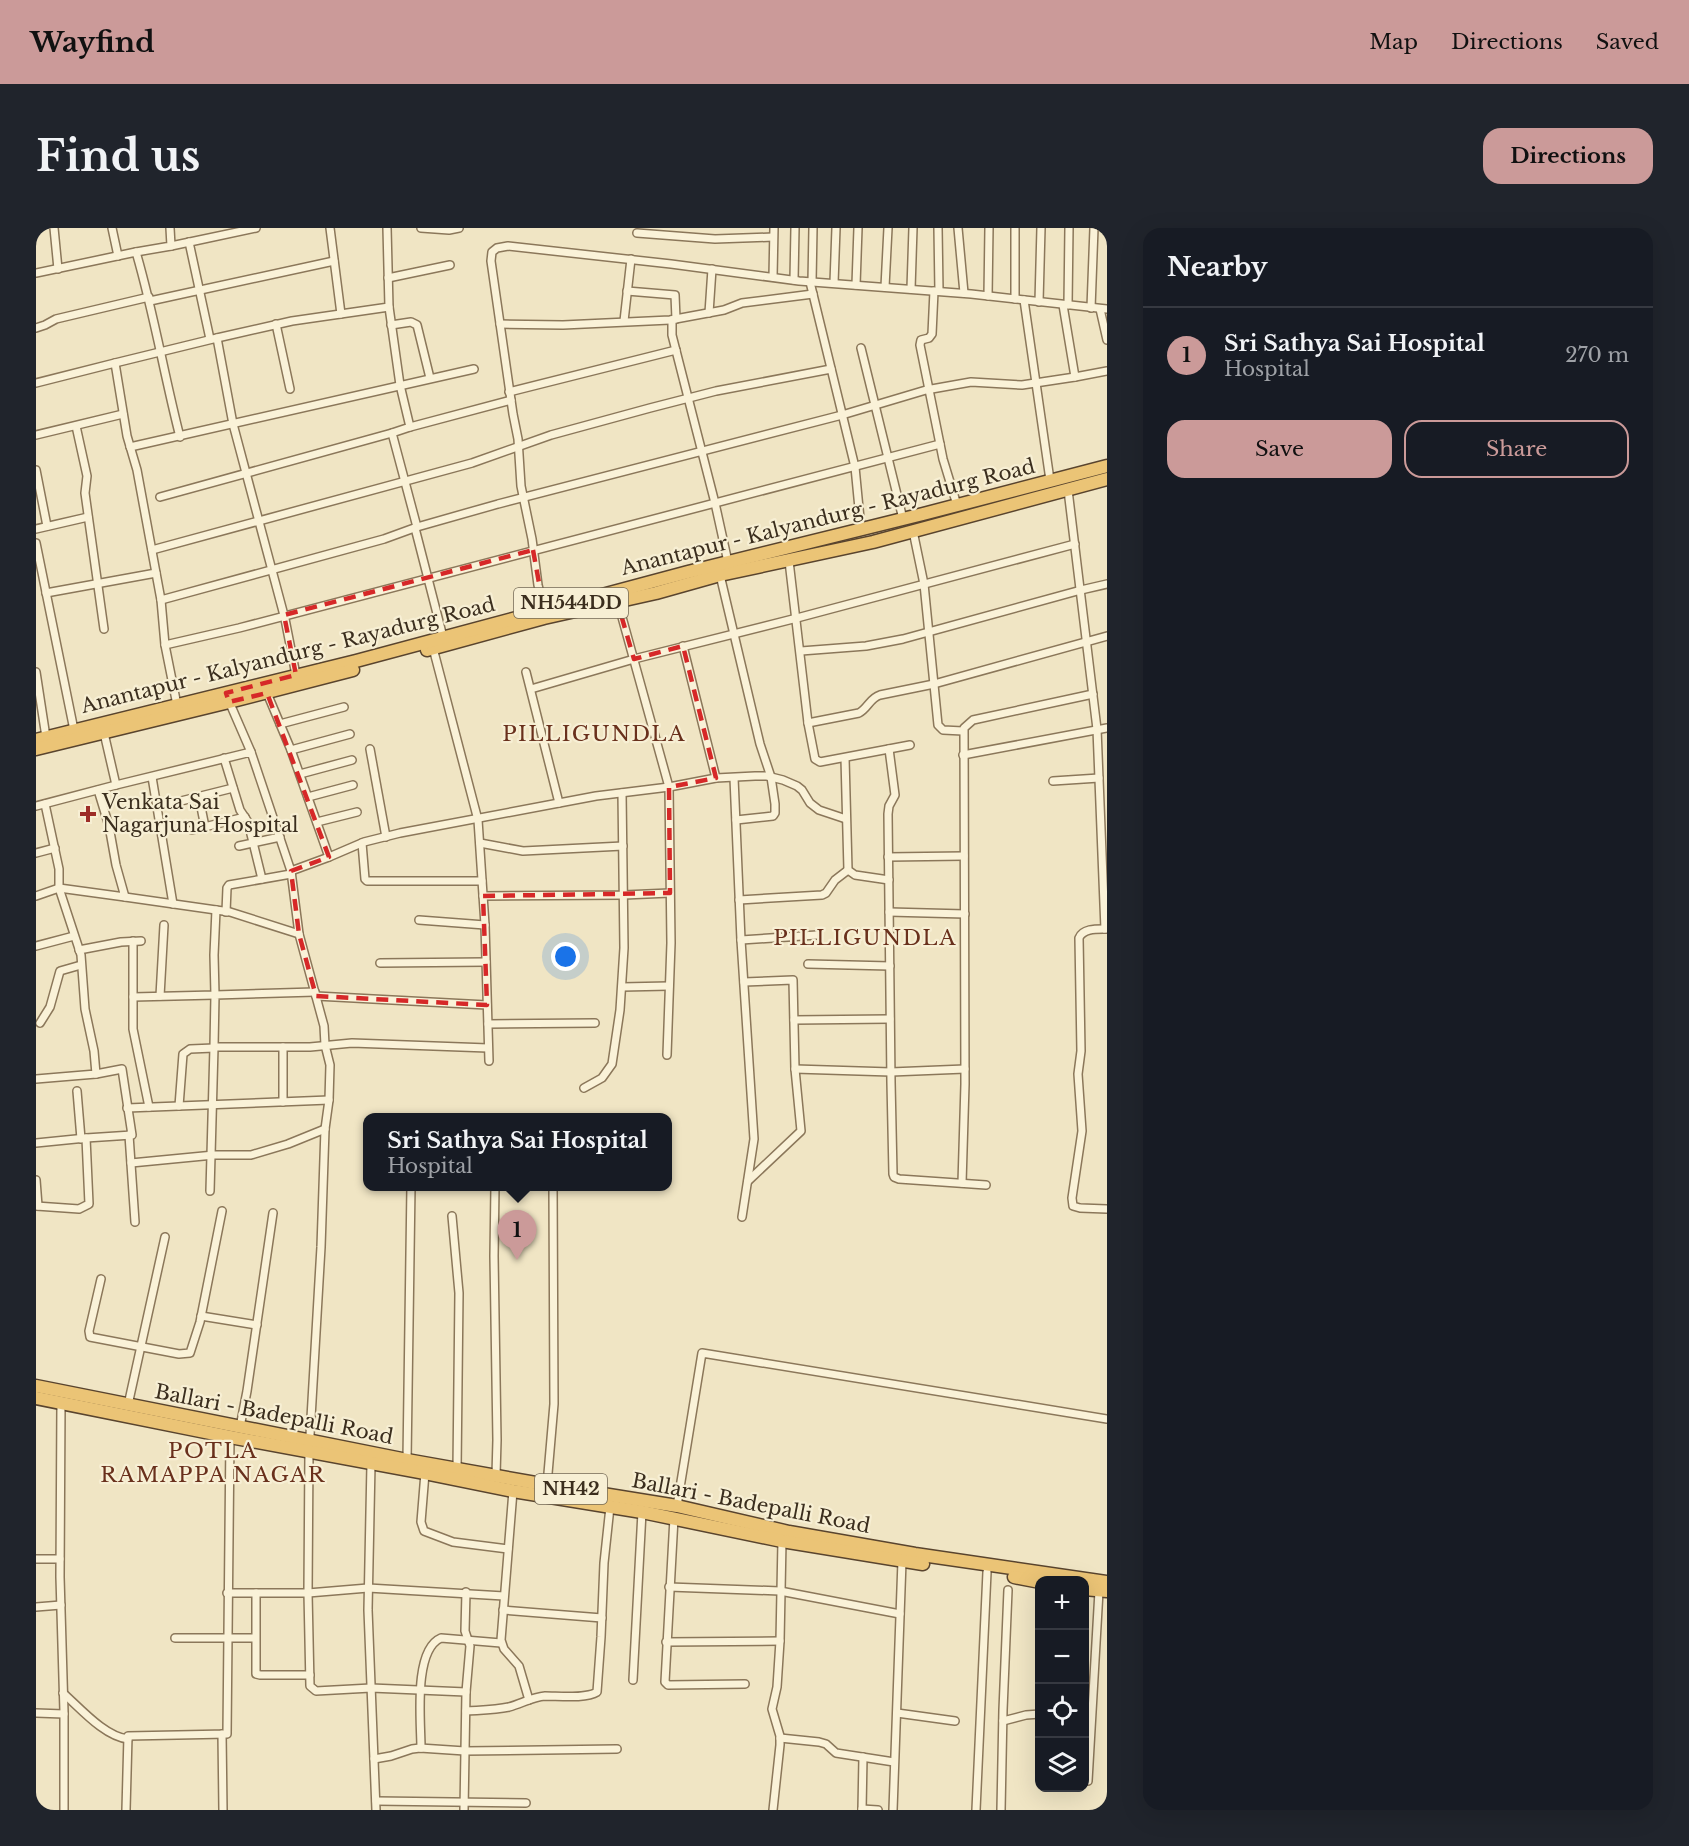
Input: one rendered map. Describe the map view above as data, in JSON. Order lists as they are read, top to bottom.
{
  "streets": {
    "highway": [
      "Anantapur - Kalyandurg - Rayadurg Road",
      "NH544DD",
      "Ballari - Badepalli Road",
      "NH42"
    ]
  },
  "districts": ["PILLIGUNDLA", "PILLIGUNDLA", "POTLA RAMAPPA NAGAR"],
  "places": {
    "health": ["Venkata Sai Nagarjuna Hospital"]
  },
  "page": {
    "header": "Wayfind",
    "nav": ["Map", "Directions", "Saved"],
    "buttons": [
      "Directions",
      ["Save", "Share"]
    ],
    "title": "Find us",
    "heading": "Nearby",
    "list": [
      {
        "mark": "1",
        "name": "Sri Sathya Sai Hospital",
        "note": "Hospital",
        "value": "270 m"
      }
    ],
    "popup": ["Sri Sathya Sai Hospital", "Hospital"],
    "pins": "1",
    "map_buttons": ["+", "−"]
  }
}
